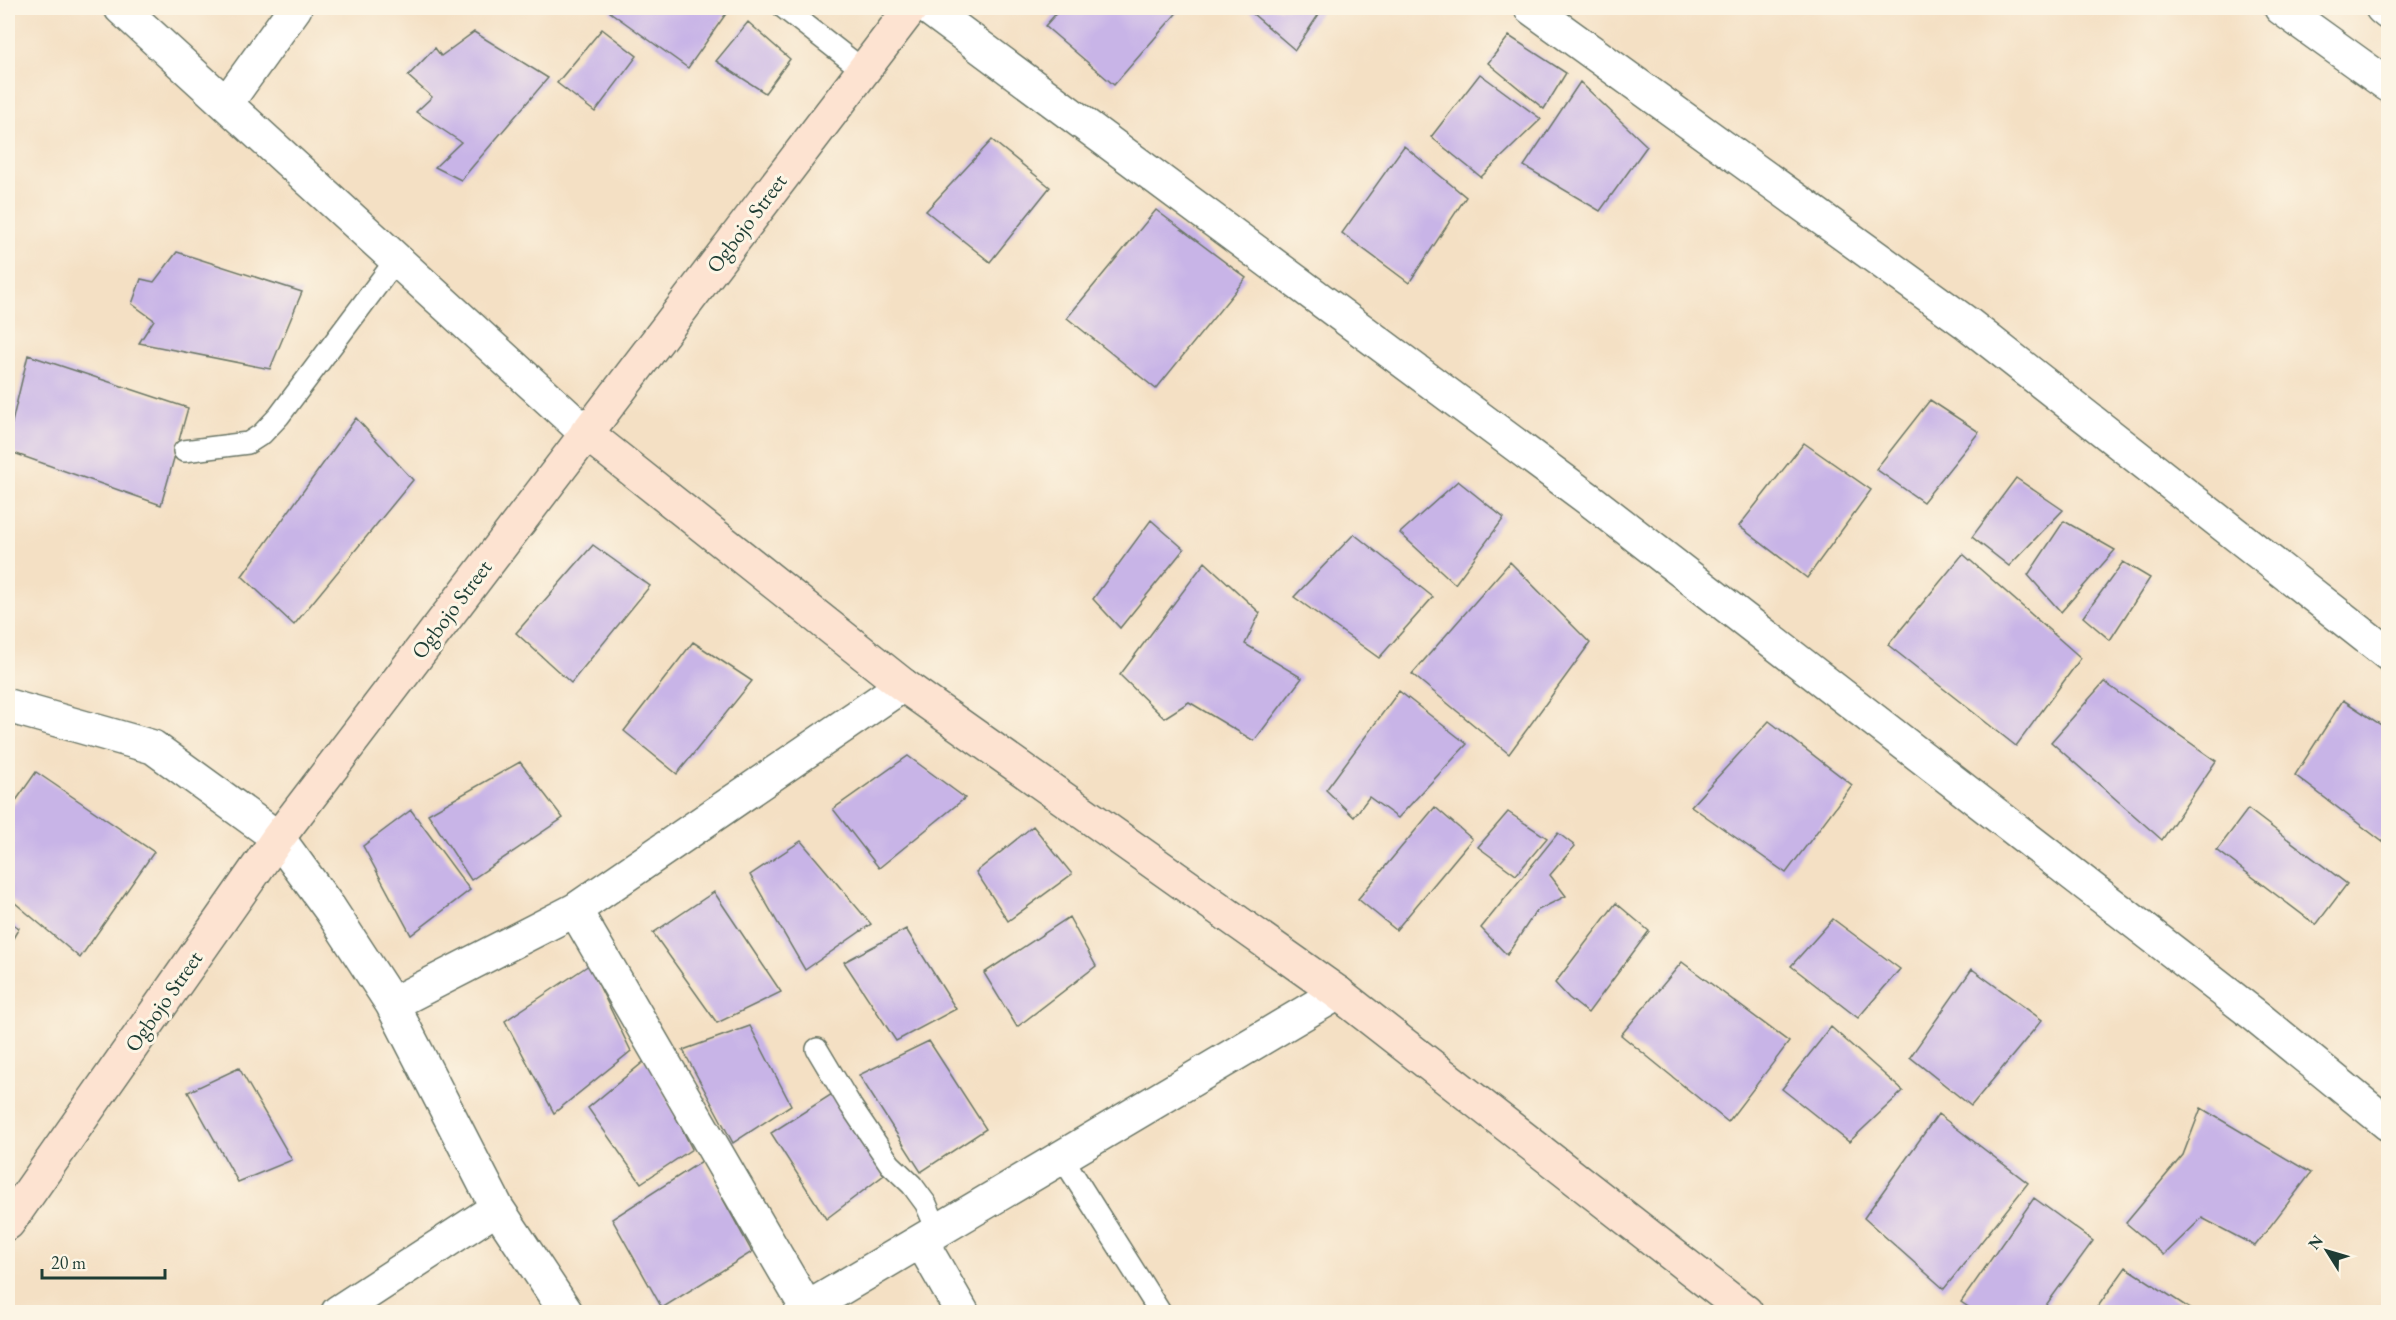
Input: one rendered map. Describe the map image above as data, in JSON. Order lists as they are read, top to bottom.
{
  "streets": {
    "street": ["Ogbojo Street"]
  },
  "scale_bar": "20 m",
  "north": "top left"
}
